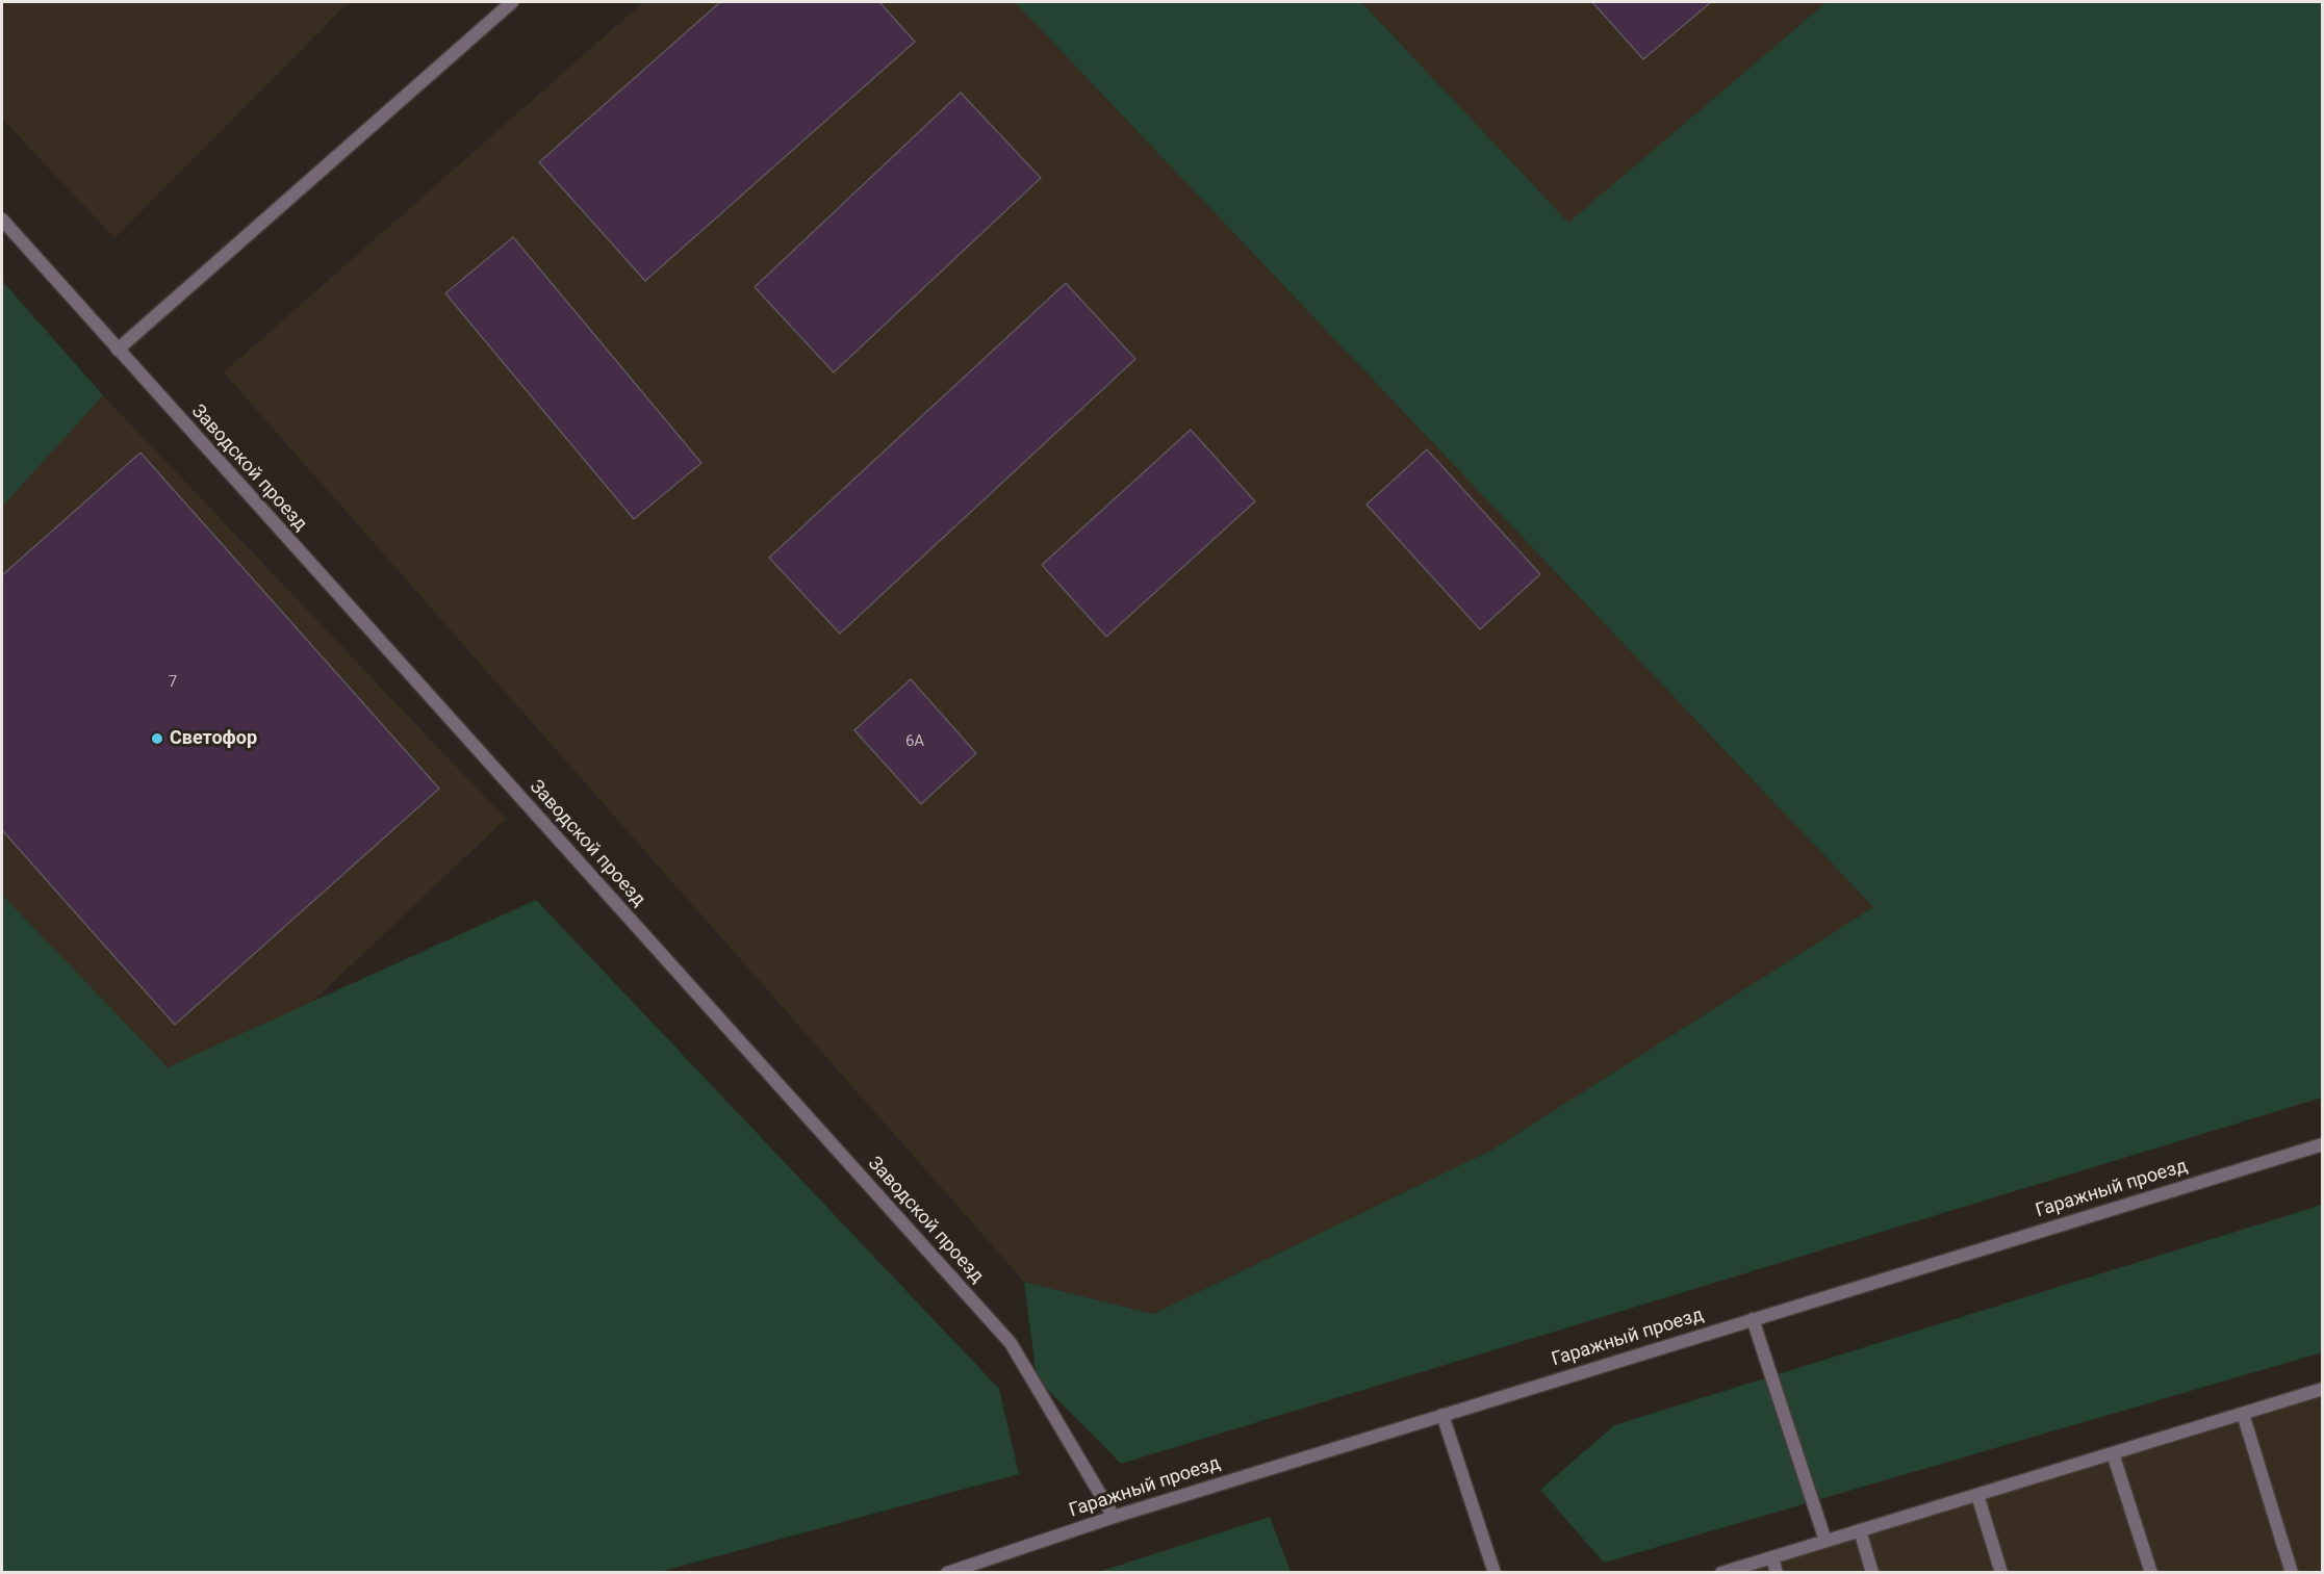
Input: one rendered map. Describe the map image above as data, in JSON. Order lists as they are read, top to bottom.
{
  "streets": {
    "street": ["Заводской проезд", "Гаражный проезд"]
  },
  "crossings": [
    ["Заводской проезд", "Гаражный проезд"]
  ],
  "places": ["Светофор"],
  "house_numbers": ["7", "6А"]
}
